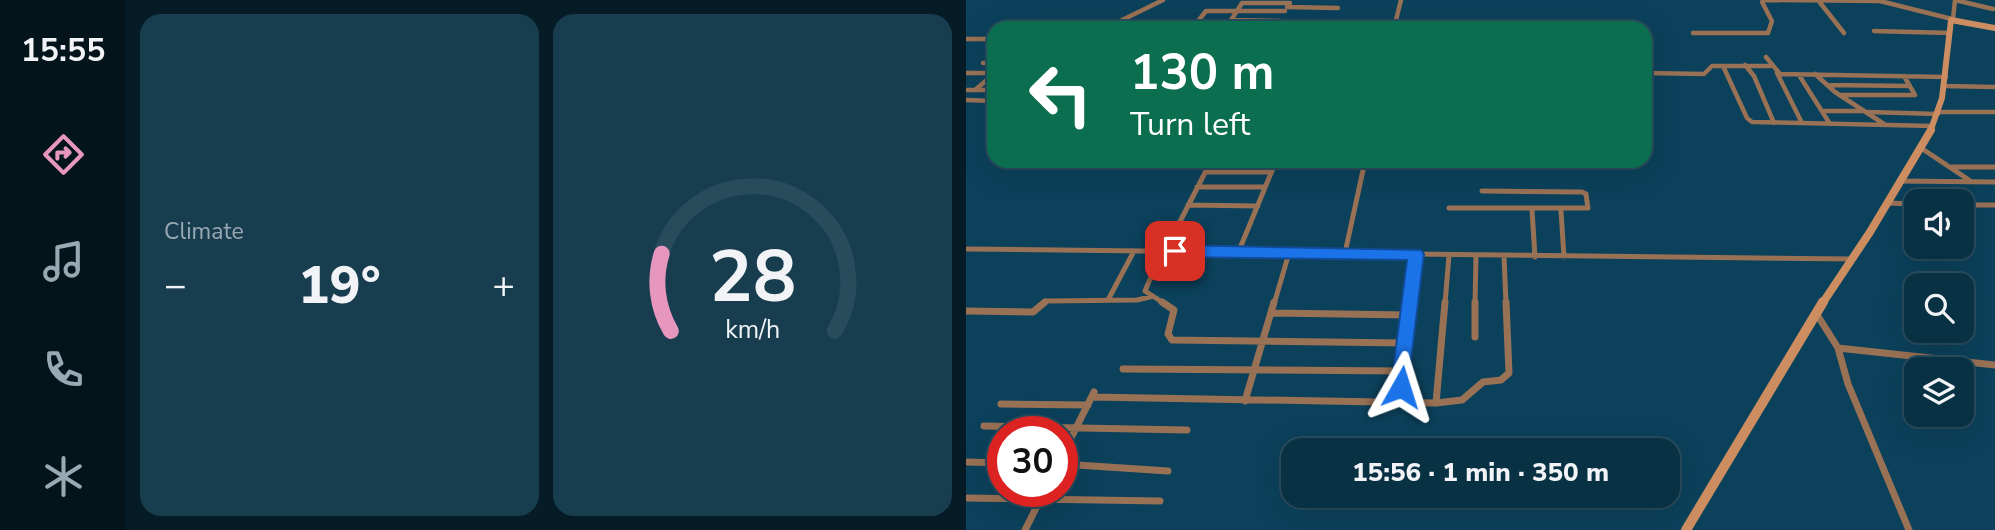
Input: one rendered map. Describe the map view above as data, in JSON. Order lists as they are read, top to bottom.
{
  "page": {
    "tabs": "15:55",
    "tile": "Climate",
    "turn": ["130 m", "Turn left"],
    "heat": ["−", "19°", "+"],
    "limit": "30",
    "trip": "15:56 · 1 min · 350 m",
    "gauge": ["28", "km/h"]
  }
}
